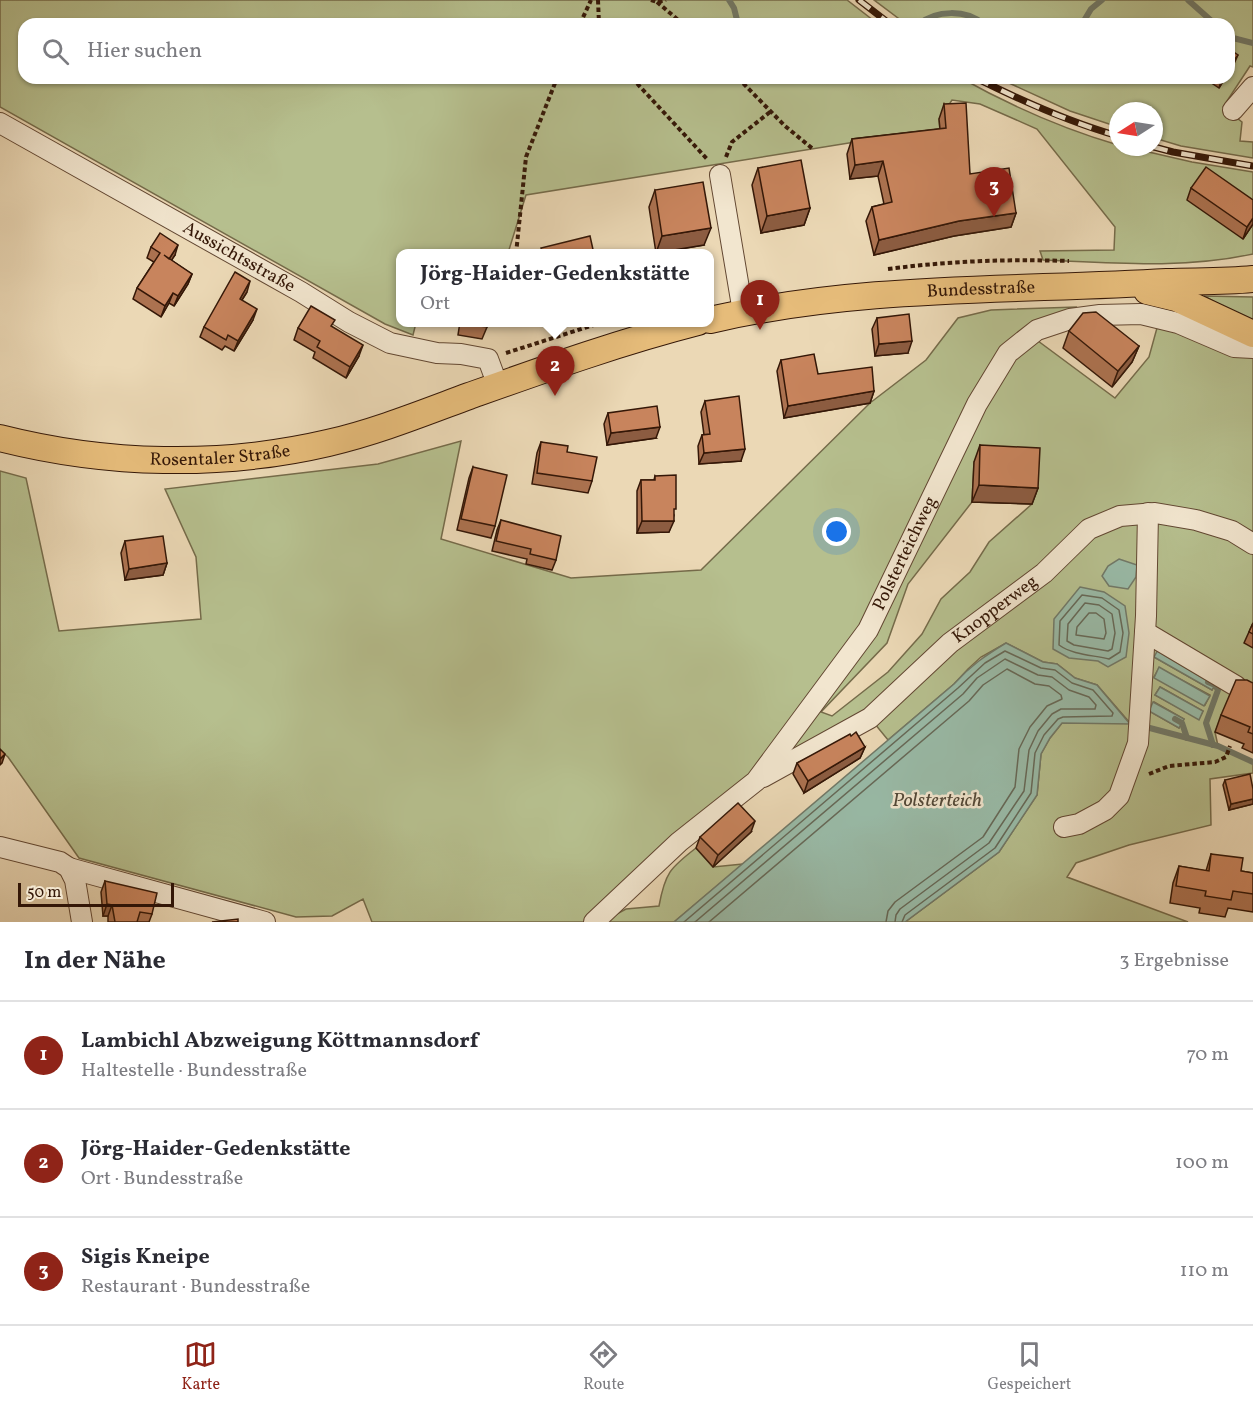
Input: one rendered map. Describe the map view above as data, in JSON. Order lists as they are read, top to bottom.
{
  "streets": {
    "main road": ["Bundesstraße", "Rosentaler Straße"],
    "street": ["Aussichtsstraße", "Polsterteichweg", "Knopperweg"]
  },
  "crossings": [
    ["Polsterteichweg", "Knopperweg"]
  ],
  "water": ["Polsterteich"],
  "scale_bar": "50 m",
  "north": "left",
  "page": {
    "search": "Hier suchen",
    "pins": ["3", "1", "2"],
    "popup": ["Jörg-Haider-Gedenkstätte", "Ort"],
    "scale": "50 m",
    "heading": ["In der Nähe", "3 Ergebnisse"],
    "list": [
      {
        "mark": "1",
        "name": "Lambichl Abzweigung Köttmannsdorf",
        "note": "Haltestelle · Bundesstraße",
        "value": "70 m"
      },
      {
        "mark": "2",
        "name": "Jörg-Haider-Gedenkstätte",
        "note": "Ort · Bundesstraße",
        "value": "100 m"
      },
      {
        "mark": "3",
        "name": "Sigis Kneipe",
        "note": "Restaurant · Bundesstraße",
        "value": "110 m"
      }
    ],
    "nav": ["Karte", "Route", "Gespeichert"]
  }
}
